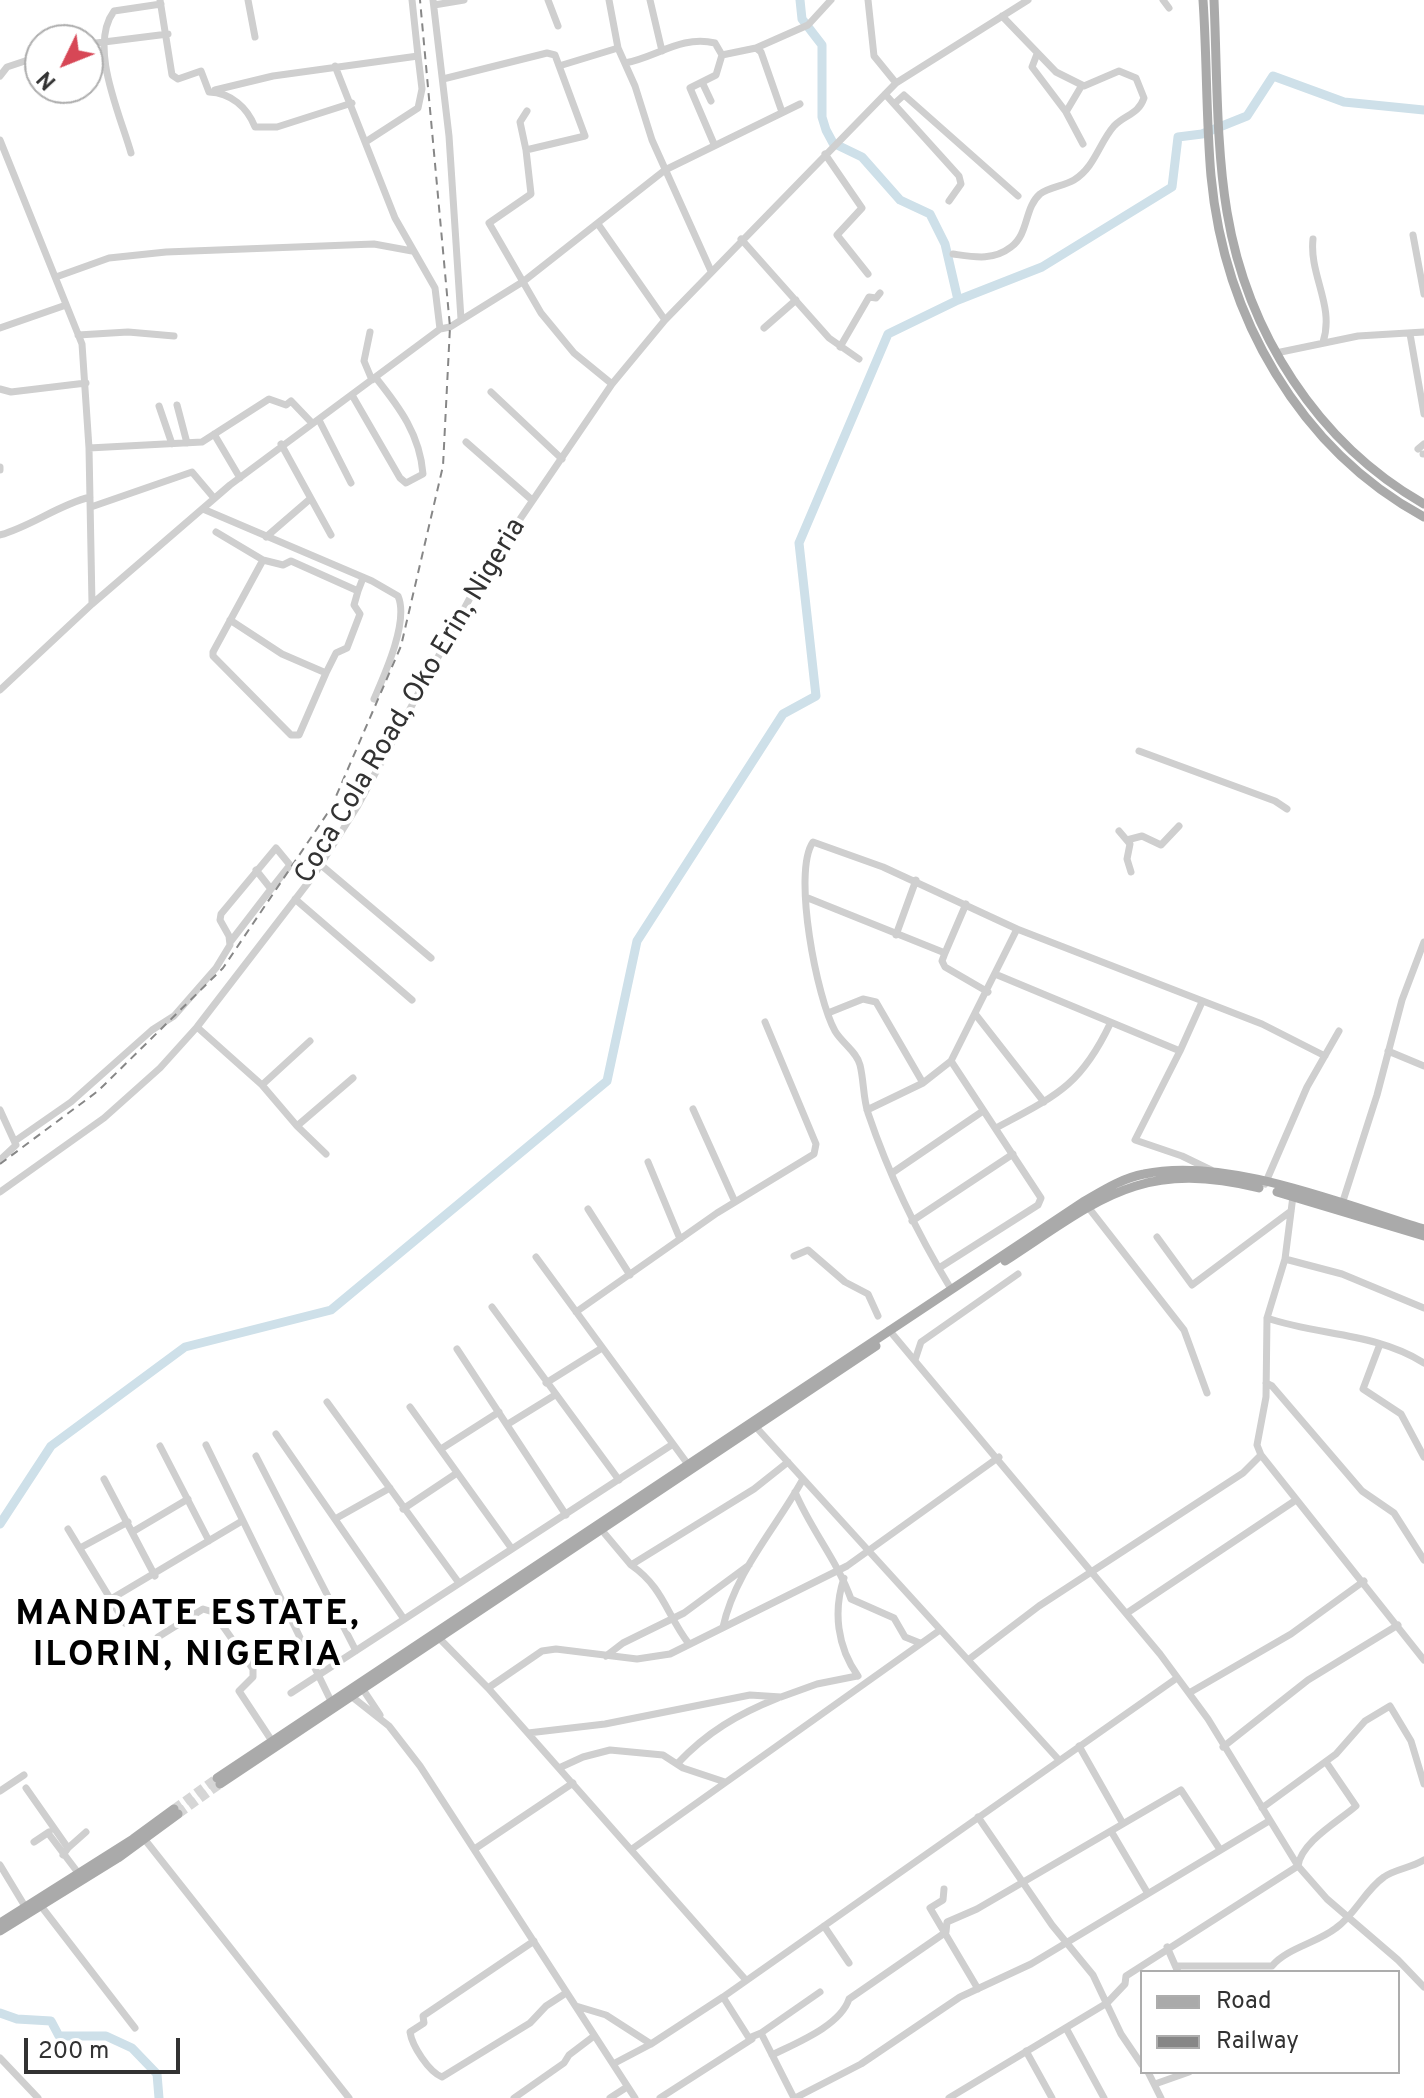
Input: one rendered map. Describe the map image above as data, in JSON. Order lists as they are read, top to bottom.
{
  "streets": {
    "street": ["Coca Cola Road, Oko Erin, Nigeria"]
  },
  "districts": ["MANDATE ESTATE, ILORIN, NIGERIA"],
  "legend": ["Road", "Railway"],
  "scale_bar": "200 m",
  "north": "bottom left"
}
